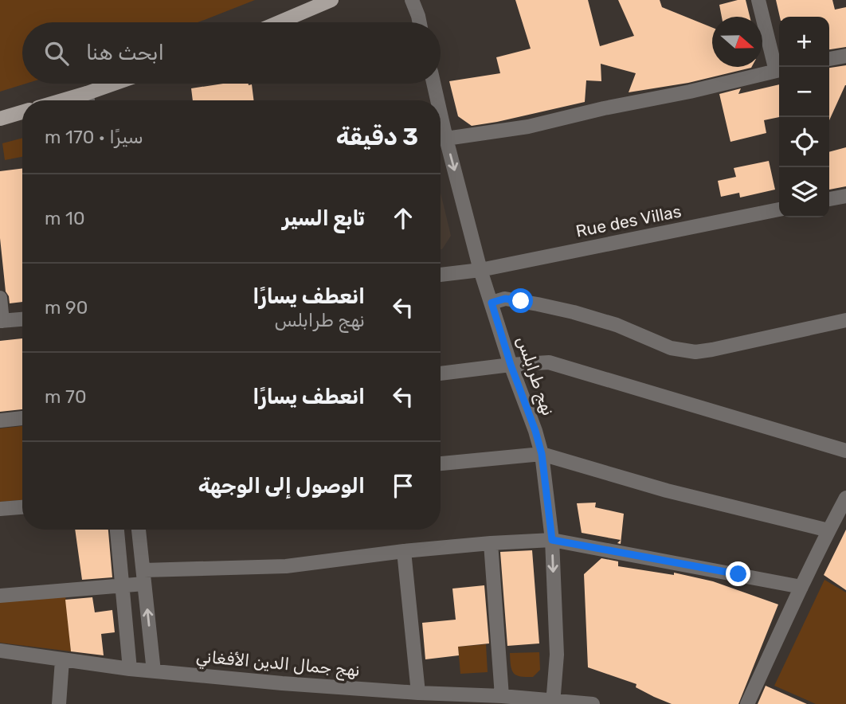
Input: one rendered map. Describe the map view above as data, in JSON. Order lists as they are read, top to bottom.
{
  "streets": {
    "street": ["Rue des Villas", "نهج طرابلس", "نهج جمال الدين الأفغاني"]
  },
  "crossings": [
    ["Rue des Villas", "نهج طرابلس"],
    ["نهج طرابلس", "نهج جمال الدين الأفغاني"]
  ],
  "north": "right",
  "page": {
    "map_buttons": ["+", "−"],
    "search": "ابحث هنا",
    "heading": ["3 دقيقة", "سيرًا · 170 m"],
    "list": [
      ["تابع السير", "10 m"],
      ["انعطف يسارًا", "نهج طرابلس", "90 m"],
      ["انعطف يسارًا", "70 m"],
      "الوصول إلى الوجهة"
    ]
  }
}
